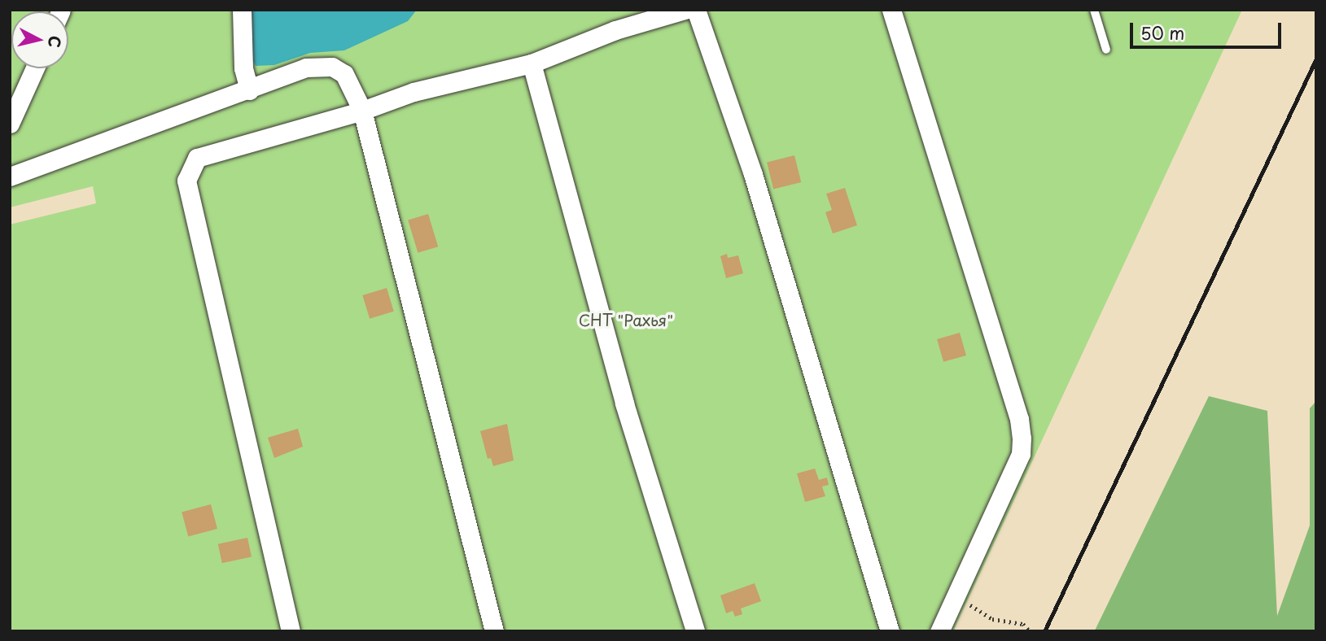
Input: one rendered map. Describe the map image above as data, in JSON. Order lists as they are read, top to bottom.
{
  "parks": ["СНТ \"Рахья\""],
  "scale_bar": "50 m",
  "north": "right"
}
